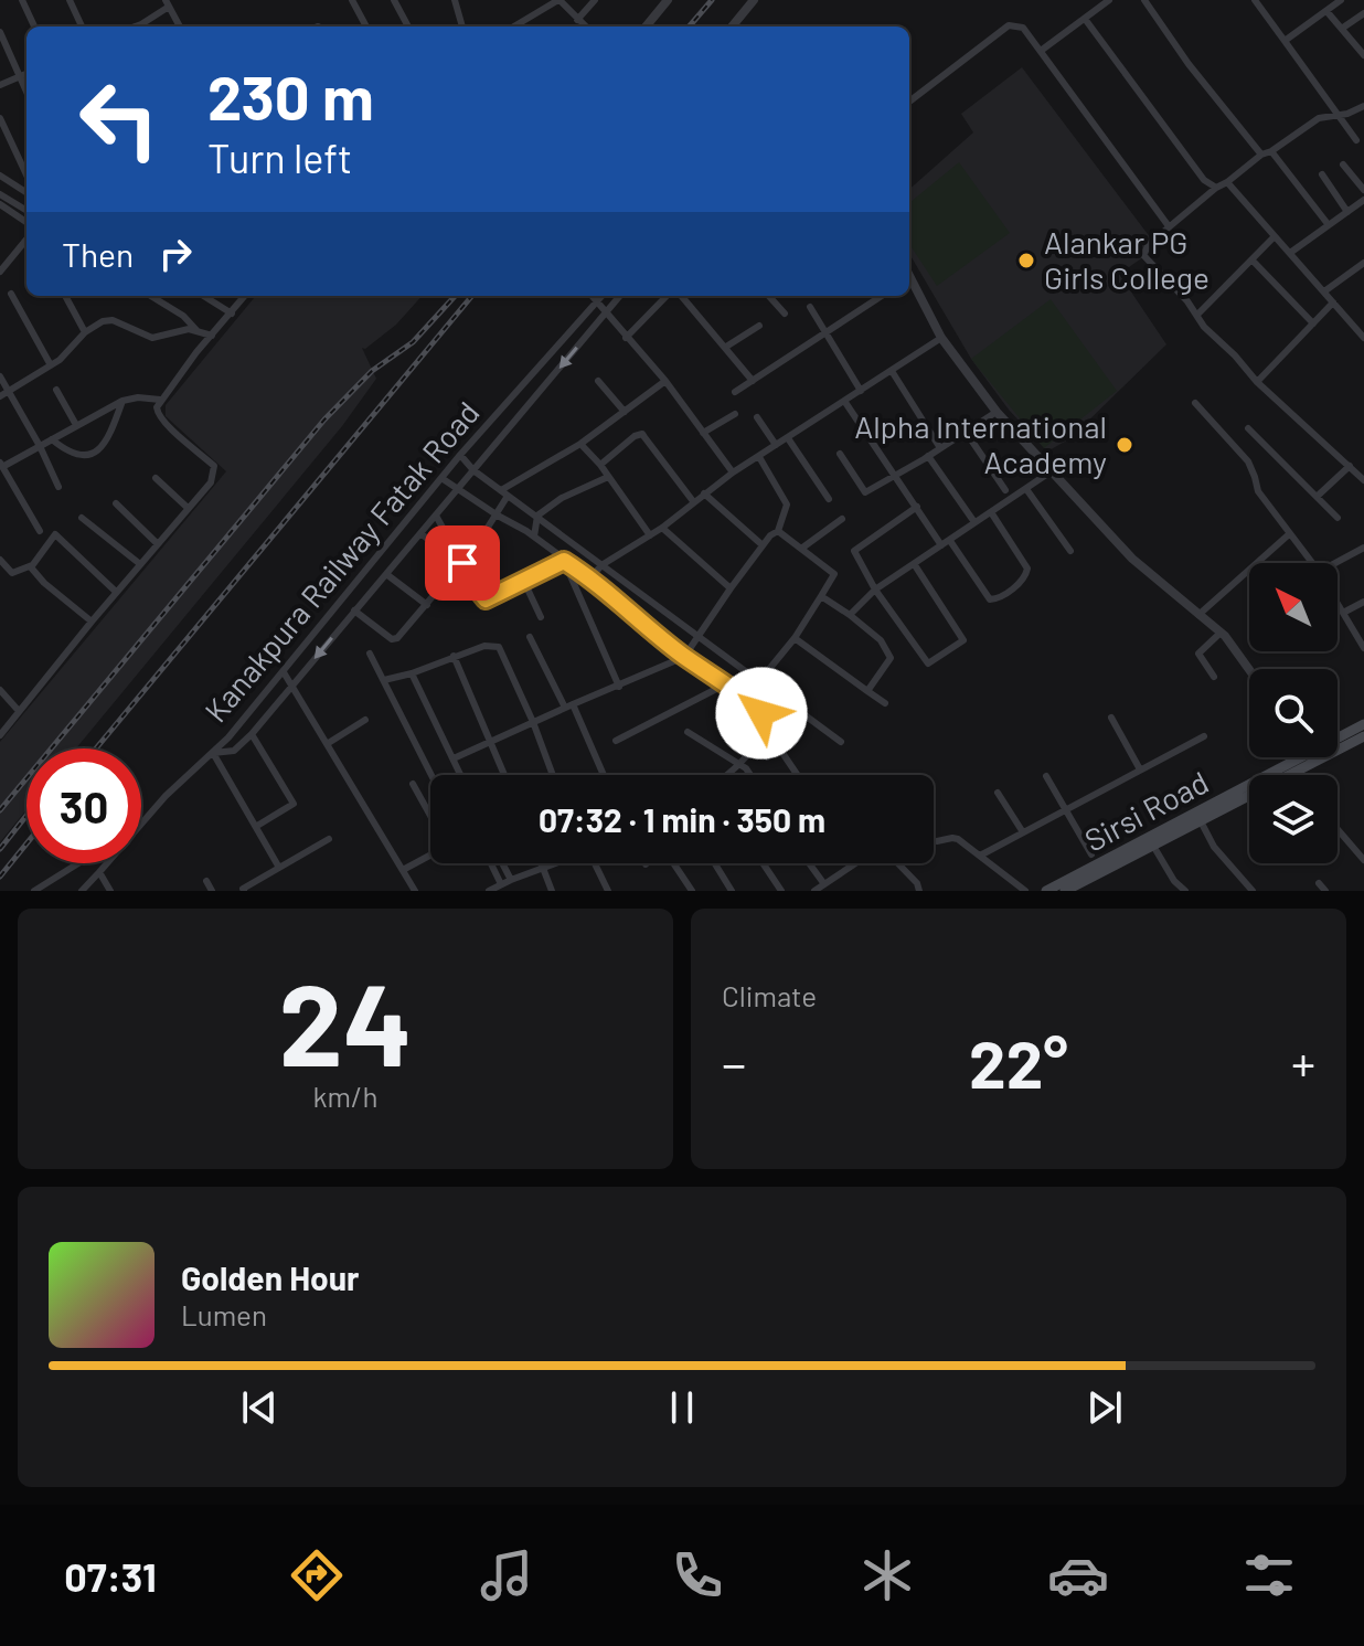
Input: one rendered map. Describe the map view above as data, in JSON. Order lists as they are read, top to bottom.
{
  "streets": {
    "main road": ["Sirsi Road"],
    "street": ["Kanakpura Railway Fatak Road"]
  },
  "places": ["Alankar PG Girls College", "Alpha International Academy"],
  "north": "top left",
  "page": {
    "turn": ["230 m", "Turn left"],
    "then": "Then",
    "limit": "30",
    "trip": "07:32 · 1 min · 350 m",
    "tile": [
      ["24", "km/h"],
      "Climate"
    ],
    "heat": ["−", "22°", "+"],
    "song": ["Golden Hour", "Lumen"],
    "tabs": "07:31"
  }
}
